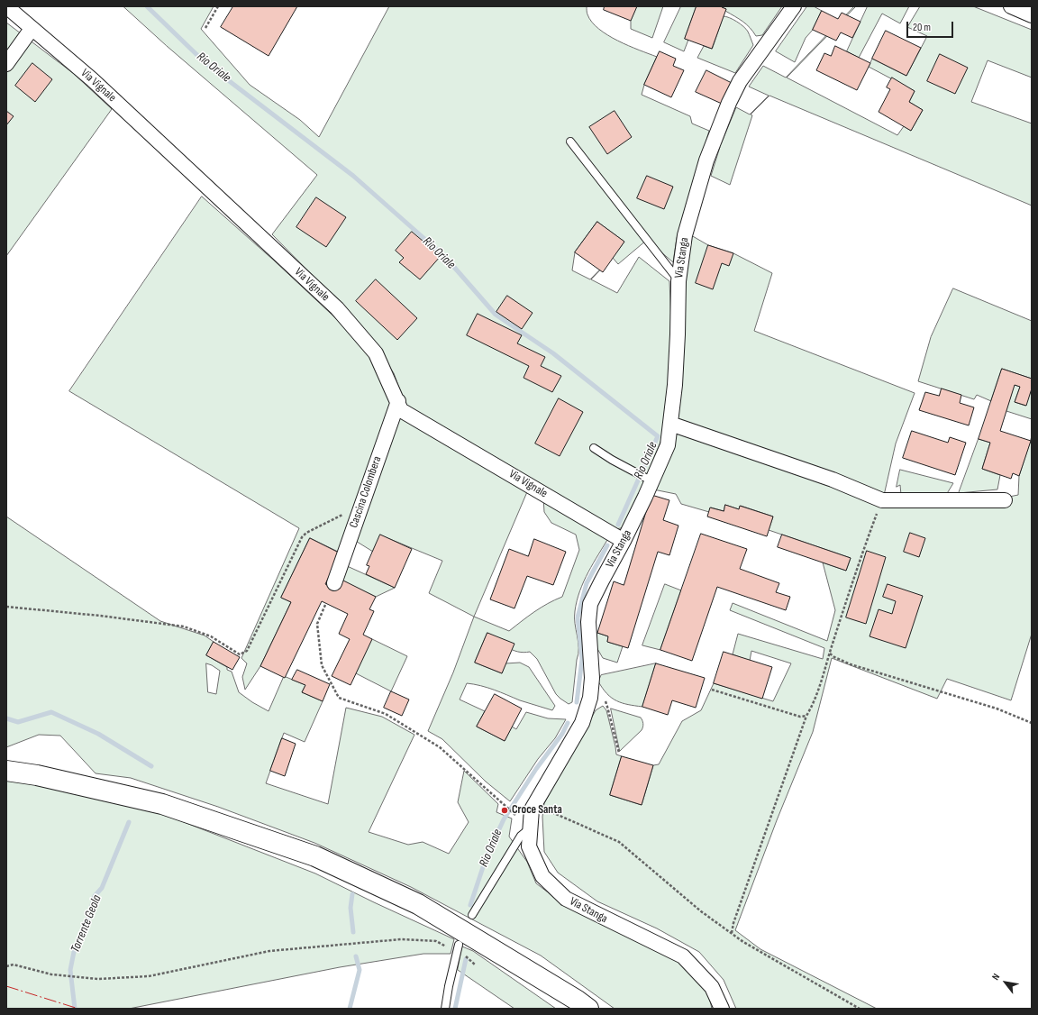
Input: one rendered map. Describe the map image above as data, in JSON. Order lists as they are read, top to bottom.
{
  "streets": {
    "street": ["Via Vignale", "Via Stanga", "Cascina Colombera"]
  },
  "crossings": [
    ["Via Vignale", "Via Stanga"],
    ["Via Vignale", "Cascina Colombera"]
  ],
  "water": ["Rio Oriale", "Torrente Geola"],
  "places": ["Croce Santa"],
  "scale_bar": "20 m",
  "north": "top left"
}
